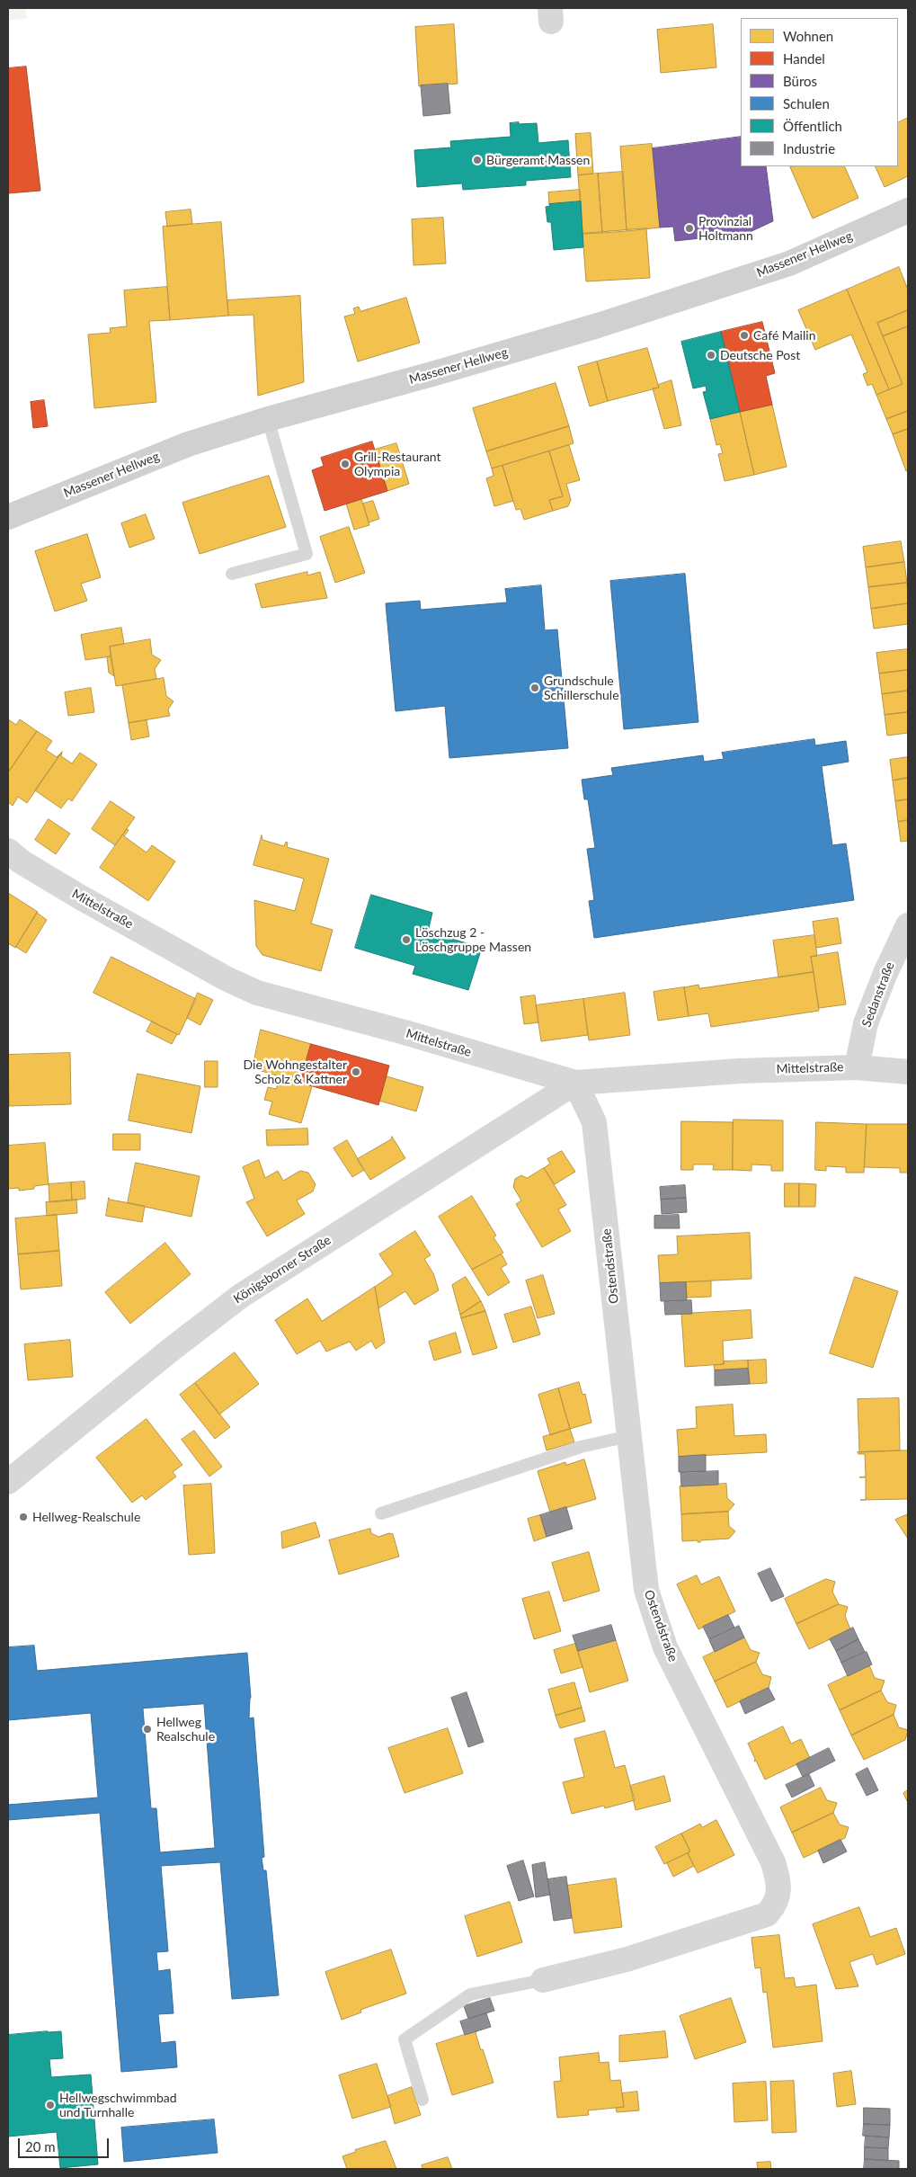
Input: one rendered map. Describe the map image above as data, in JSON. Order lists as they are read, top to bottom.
{
  "streets": {
    "main road": ["Massener Hellweg"],
    "street": [
      "Mittelstraße",
      "Sedanstraße",
      "Ostendstraße",
      "Königsborner Straße"
    ]
  },
  "crossings": [
    ["Mittelstraße", "Sedanstraße"],
    ["Mittelstraße", "Ostendstraße"],
    ["Mittelstraße", "Königsborner Straße"],
    ["Ostendstraße", "Königsborner Straße"]
  ],
  "places": [
    "Bürgeramt Massen",
    "Provinzial Holtmann",
    "Café Mailin",
    "Deutsche Post",
    "Grill-Restaurant Olympia",
    "Grundschule Schillerschule",
    "Löschzug 2 - Löschgruppe Massen",
    "Die Wohngestalter Scholz & Kattner",
    "Hellweg-Realschule",
    "Hellweg Realschule",
    "Hellwegschwimmbad und Turnhalle"
  ],
  "legend": [
    "Wohnen",
    "Handel",
    "Büros",
    "Schulen",
    "Öffentlich",
    "Industrie"
  ],
  "scale_bar": "20 m"
}
